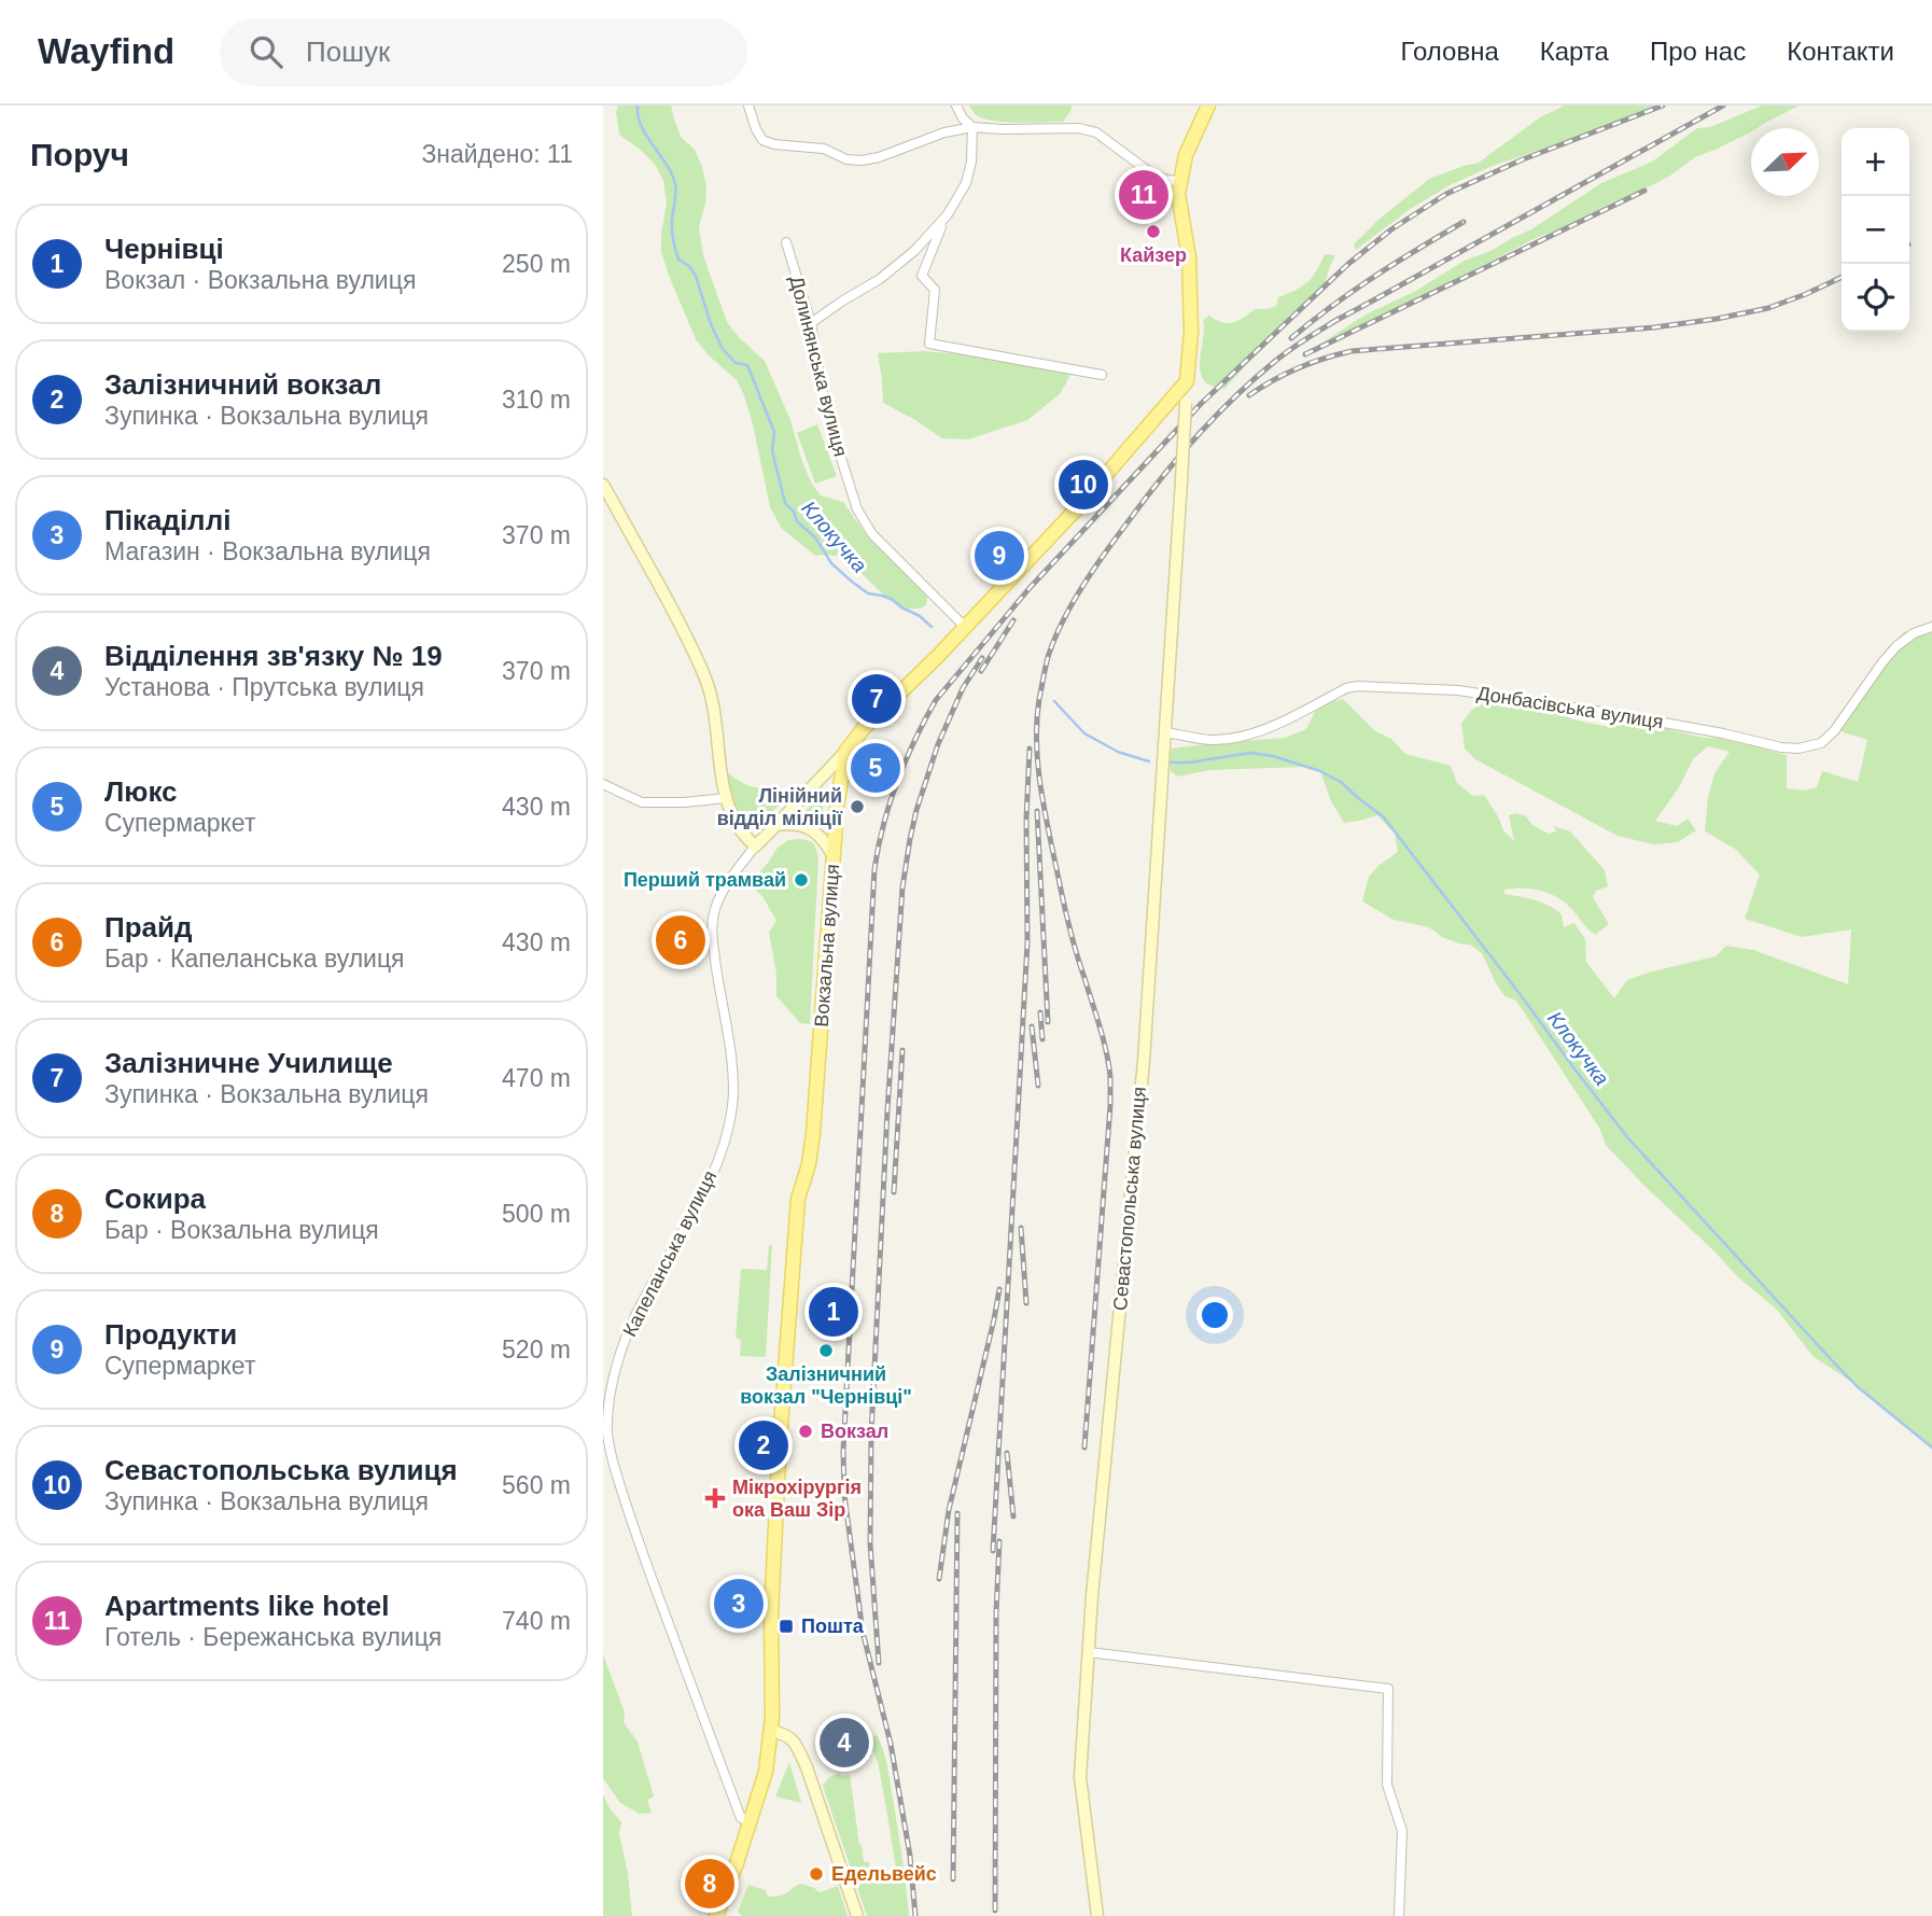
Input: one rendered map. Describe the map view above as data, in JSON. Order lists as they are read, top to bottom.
{
  "streets": {
    "main road": ["Вокзальна вулиця"],
    "street": [
      "Долинянська вулиця",
      "Донбасівська вулиця",
      "Севастопольська вулиця",
      "Капеланська вулиця"
    ]
  },
  "crossings": [
    ["Донбасівська вулиця", "Севастопольська вулиця"],
    ["Вокзальна вулиця", "Капеланська вулиця"]
  ],
  "water": ["Клокучка"],
  "places": {
    "other": [
      "Кайзер",
      "Лінійний відділ міліції",
      "Перший трамвай",
      "Залізничний вокзал \"Чернівці\"",
      "Вокзал",
      "Едельвейс"
    ],
    "health": ["Мікрохірургія ока Ваш Зір"],
    "transit": ["Пошта"]
  },
  "north": "top right",
  "page": {
    "header": "Wayfind",
    "search": "Пошук",
    "nav": [
      "Головна",
      "Карта",
      "Про нас",
      "Контакти"
    ],
    "heading": ["Поруч", "Знайдено: 11"],
    "map_buttons": ["+", "−"],
    "pins": [
      "11",
      "10",
      "9",
      "7",
      "5",
      "6",
      "1",
      "2",
      "3",
      "4",
      "8"
    ],
    "list": [
      {
        "mark": "1",
        "name": "Чернівці",
        "note": "Вокзал · Вокзальна вулиця",
        "value": "250 m"
      },
      {
        "mark": "2",
        "name": "Залізничний вокзал",
        "note": "Зупинка · Вокзальна вулиця",
        "value": "310 m"
      },
      {
        "mark": "3",
        "name": "Пікаділлі",
        "note": "Магазин · Вокзальна вулиця",
        "value": "370 m"
      },
      {
        "mark": "4",
        "name": "Відділення зв'язку № 19",
        "note": "Установа · Прутська вулиця",
        "value": "370 m"
      },
      {
        "mark": "5",
        "name": "Люкс",
        "note": "Супермаркет",
        "value": "430 m"
      },
      {
        "mark": "6",
        "name": "Прайд",
        "note": "Бар · Капеланська вулиця",
        "value": "430 m"
      },
      {
        "mark": "7",
        "name": "Залізничне Училище",
        "note": "Зупинка · Вокзальна вулиця",
        "value": "470 m"
      },
      {
        "mark": "8",
        "name": "Сокира",
        "note": "Бар · Вокзальна вулиця",
        "value": "500 m"
      },
      {
        "mark": "9",
        "name": "Продукти",
        "note": "Супермаркет",
        "value": "520 m"
      },
      {
        "mark": "10",
        "name": "Севастопольська вулиця",
        "note": "Зупинка · Вокзальна вулиця",
        "value": "560 m"
      },
      {
        "mark": "11",
        "name": "Apartments like hotel",
        "note": "Готель · Бережанська вулиця",
        "value": "740 m"
      }
    ]
  }
}
